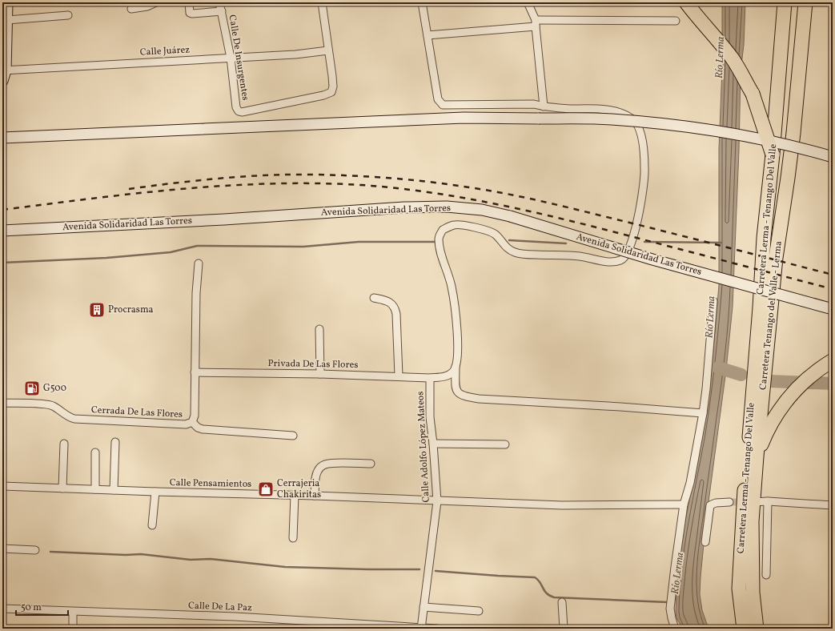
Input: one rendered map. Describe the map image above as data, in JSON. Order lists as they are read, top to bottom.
{
  "streets": {
    "highway": ["Carretera Lerma - Tenango Del Valle", "Carretera Tenango del Valle - Lerma"],
    "main road": ["Avenida Solidaridad Las Torres"],
    "street": [
      "Calle Juárez",
      "Calle De Insurgentes",
      "Privada De Las Flores",
      "Cerrada De Las Flores",
      "Calle Adolfo López Mateos",
      "Calle Pensamientos",
      "Calle De La Paz"
    ]
  },
  "crossings": [
    ["Calle Juárez", "Calle De Insurgentes"],
    ["Privada De Las Flores", "Cerrada De Las Flores"],
    ["Privada De Las Flores", "Calle Adolfo López Mateos"],
    ["Calle Adolfo López Mateos", "Calle Pensamientos"],
    ["Calle Adolfo López Mateos", "Calle De La Paz"]
  ],
  "water": ["Río Lerma"],
  "places": {
    "building": ["Procrasma"],
    "fuel station": ["G500"],
    "shop": ["Cerrajeria Chakiritas"]
  },
  "scale_bar": "50 m"
}
